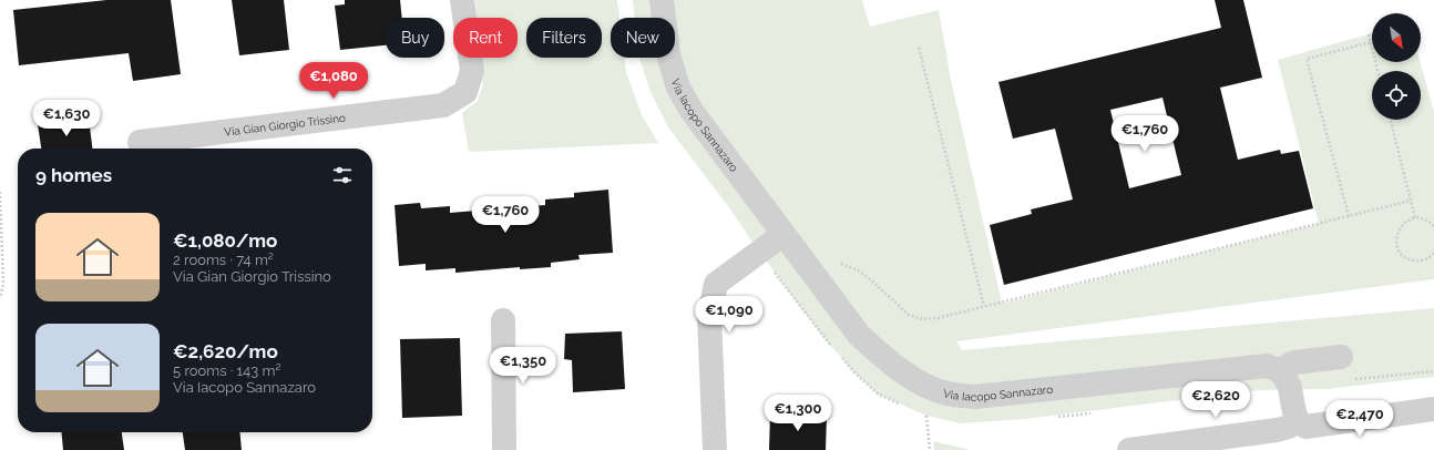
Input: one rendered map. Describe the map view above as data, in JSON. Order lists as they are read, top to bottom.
{
  "streets": {
    "street": ["Via Gian Giorgio Trissino", "Via Iacopo Sannazaro"]
  },
  "north": "bottom right",
  "page": {
    "chip": [
      "Buy",
      "Rent",
      "Filters",
      "New"
    ],
    "price": [
      "€1,080",
      "€1,630",
      "€1,760",
      "€1,760",
      "€1,090",
      "€1,350",
      "€2,620",
      "€1,300",
      "€2,470"
    ],
    "heading": "9 homes",
    "list": [
      {
        "name": "€1,080/mo",
        "note": "2 rooms · 74 m² · Via Gian Giorgio Trissino"
      },
      {
        "name": "€2,620/mo",
        "note": "5 rooms · 143 m² · Via Iacopo Sannazaro"
      }
    ]
  }
}
